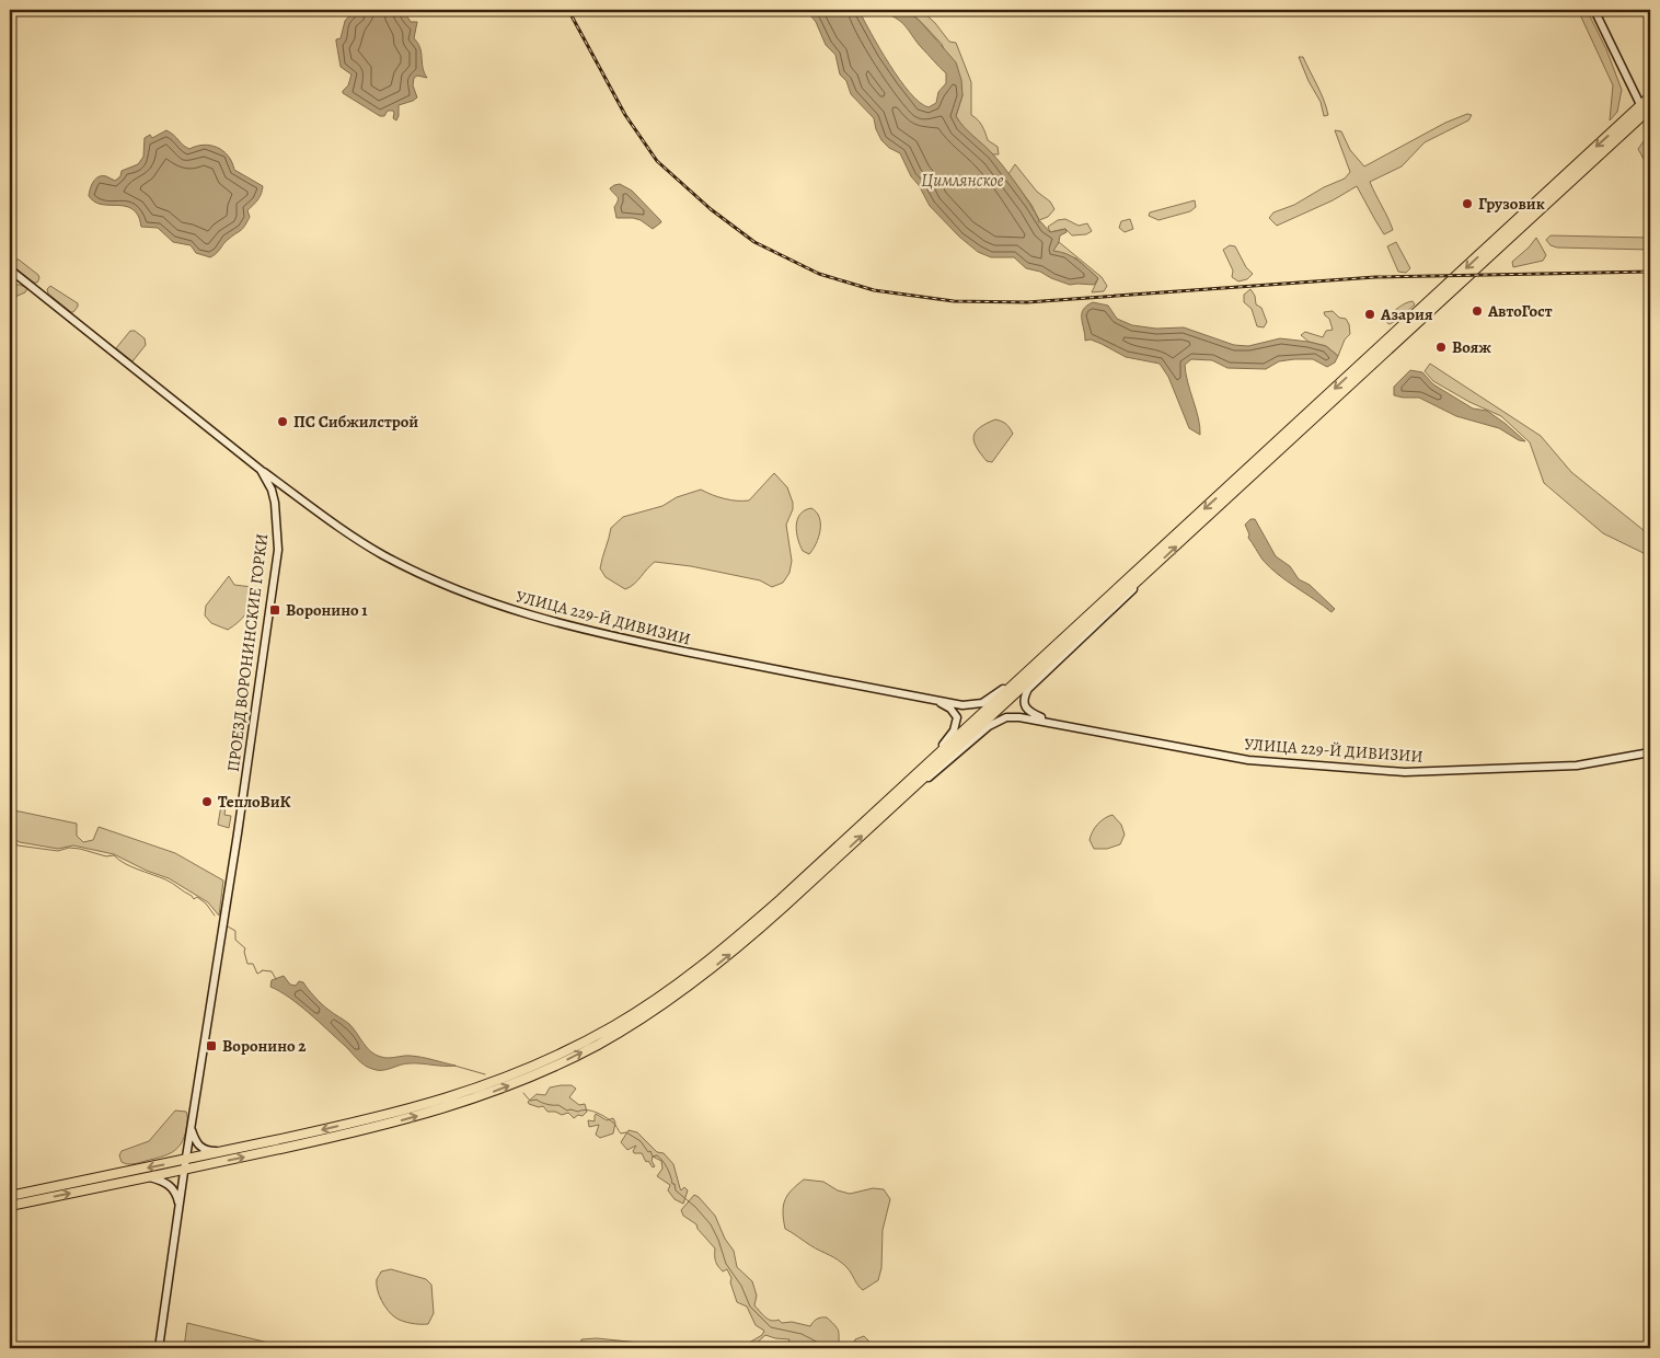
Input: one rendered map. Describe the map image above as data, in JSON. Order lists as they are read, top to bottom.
{
  "streets": {
    "street": ["УЛИЦА 229-Й ДИВИЗИИ", "ПРОЕЗД ВОРОНИНСКИЕ ГОРКИ"]
  },
  "crossings": [
    ["УЛИЦА 229-Й ДИВИЗИИ", "ПРОЕЗД ВОРОНИНСКИЕ ГОРКИ"]
  ],
  "water": ["Цимлянское"],
  "places": {
    "other": [
      "Грузовик",
      "АвтоГост",
      "Азария",
      "Вояж",
      "ПС Сибжилстрой",
      "ТеплоВиК"
    ],
    "transit": ["Воронино 1", "Воронино 2"]
  }
}
